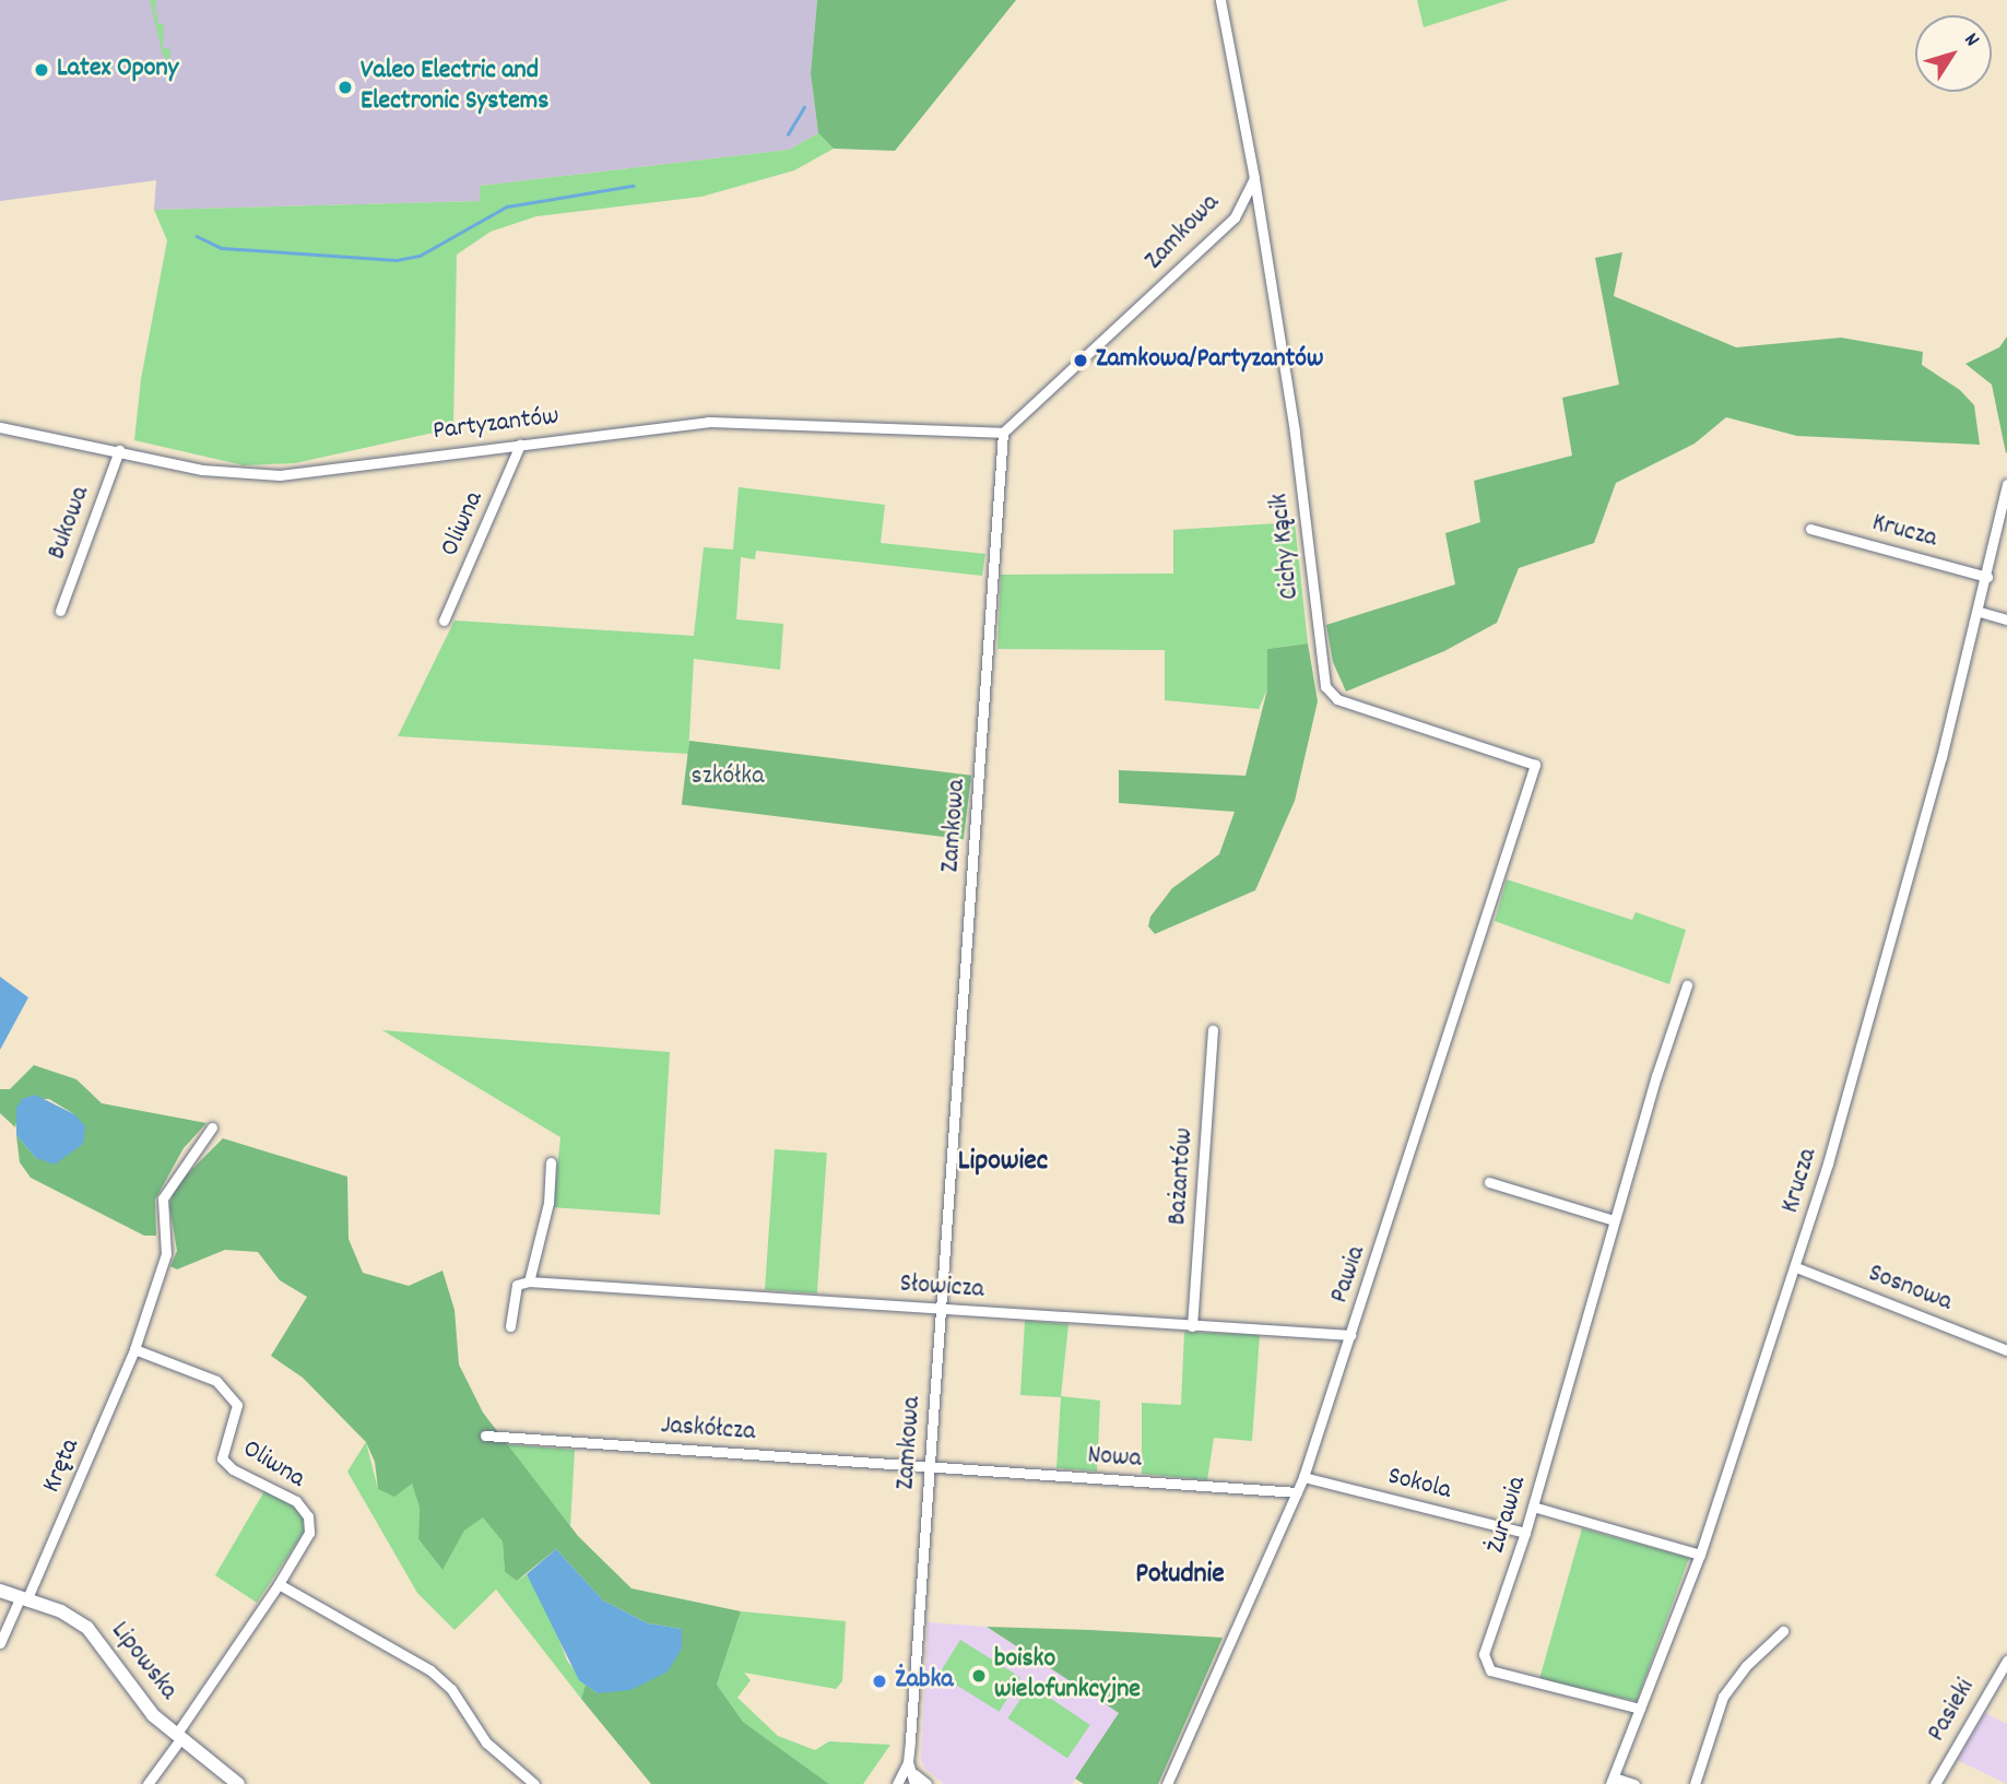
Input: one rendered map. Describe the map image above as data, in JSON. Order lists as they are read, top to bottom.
{
  "streets": {
    "street": [
      "Zamkowa",
      "Partyzantów",
      "Bukowa",
      "Oliwna",
      "Krucza",
      "Cichy Kącik",
      "Bażantów",
      "Pawia",
      "Słowicza",
      "Sosnowa",
      "Jaskółcza",
      "Nowa",
      "Kręta",
      "Sokola",
      "Żurawia",
      "Lipowska",
      "Pasieki"
    ]
  },
  "crossings": [
    ["Zamkowa", "Partyzantów"],
    ["Zamkowa", "Cichy Kącik"],
    ["Zamkowa", "Słowicza"],
    ["Zamkowa", "Jaskółcza"],
    ["Zamkowa", "Nowa"],
    ["Partyzantów", "Bukowa"],
    ["Partyzantów", "Oliwna"],
    ["Oliwna", "Kręta"],
    ["Krucza", "Sosnowa"],
    ["Krucza", "Żurawia"],
    ["Cichy Kącik", "Pawia"],
    ["Bażantów", "Słowicza"],
    ["Pawia", "Słowicza"],
    ["Pawia", "Nowa"],
    ["Pawia", "Sokola"],
    ["Jaskółcza", "Nowa"],
    ["Kręta", "Lipowska"],
    ["Sokola", "Żurawia"]
  ],
  "districts": ["Lipowiec", "Południe"],
  "parks": ["szkółka"],
  "places": [
    "Latex Opony",
    "Valeo Electric and Electronic Systems",
    "Zamkowa/Partyzantów",
    "boisko wielofunkcyjne",
    "Żabka"
  ],
  "north": "top right"
}
